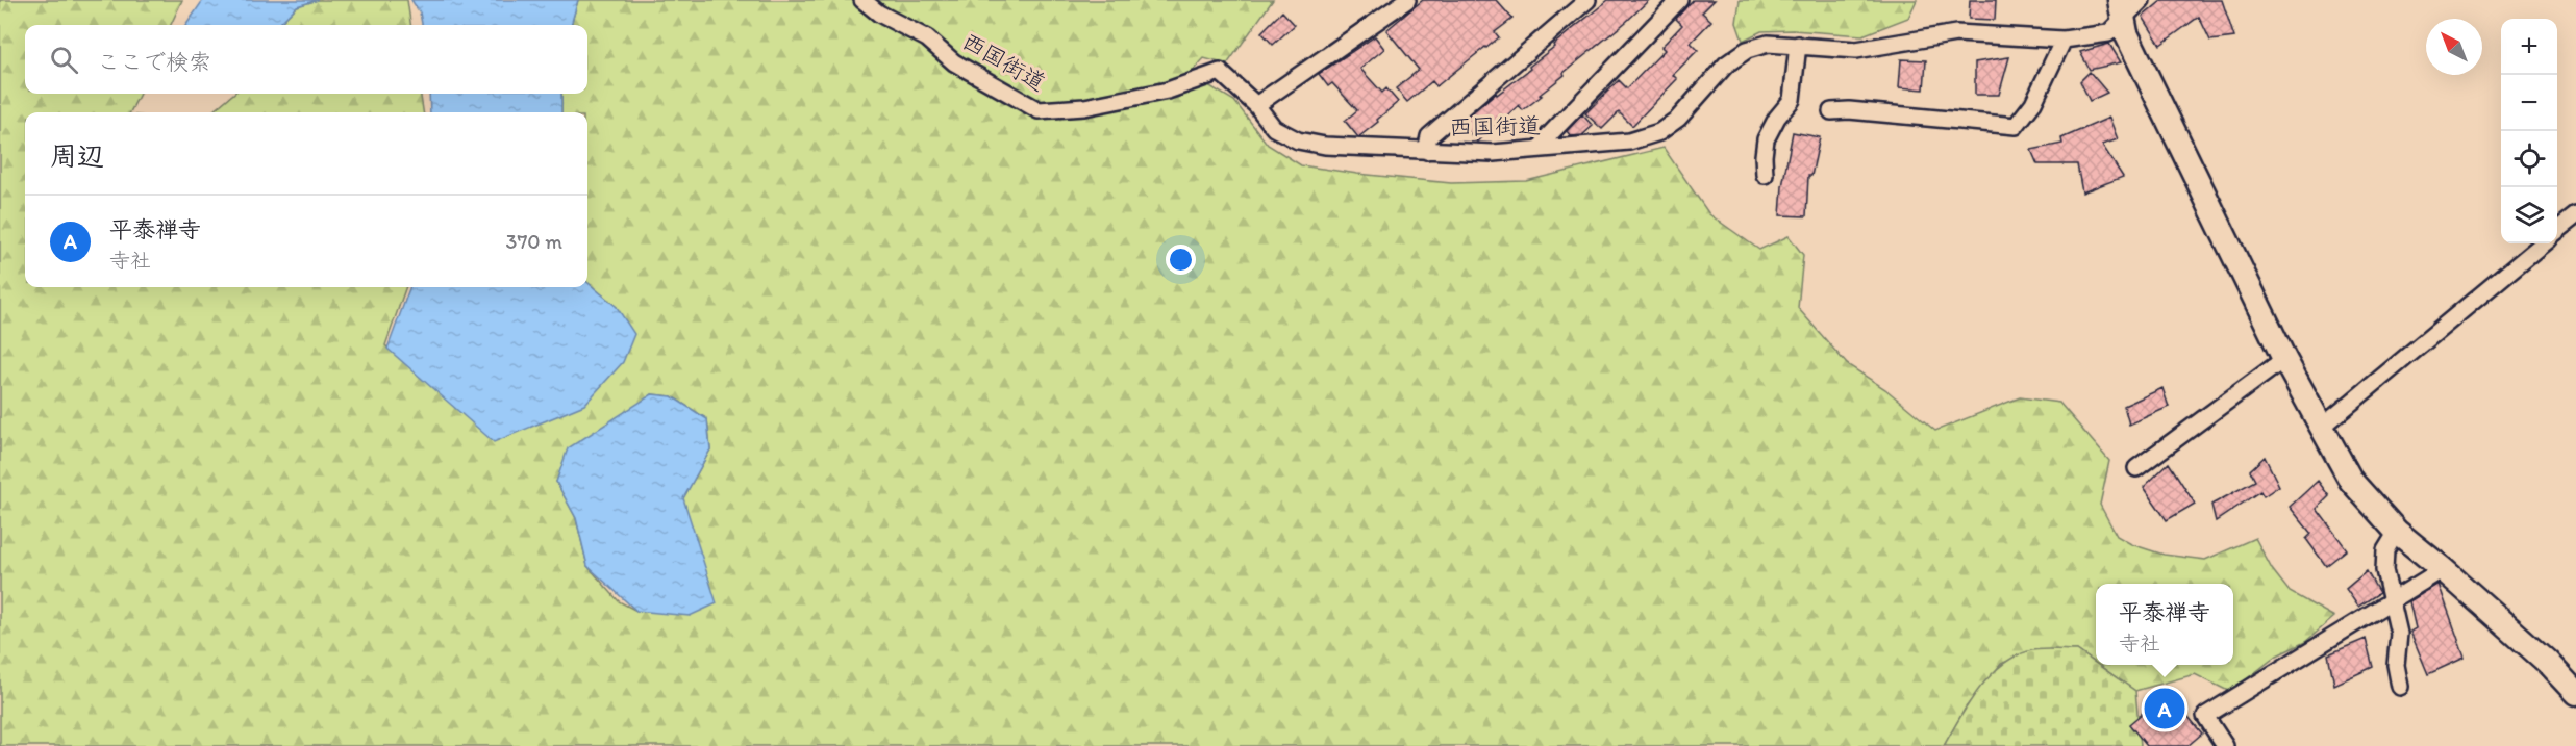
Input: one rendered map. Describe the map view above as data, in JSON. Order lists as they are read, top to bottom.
{
  "streets": {
    "street": ["西国街道"]
  },
  "north": "top left",
  "page": {
    "map_buttons": ["+", "−"],
    "search": "ここで検索",
    "heading": "周辺",
    "list": [
      {
        "mark": "A",
        "name": "平泰禅寺",
        "note": "寺社",
        "value": "370 m"
      }
    ],
    "popup": ["平泰禅寺", "寺社"],
    "pins": "A"
  }
}
